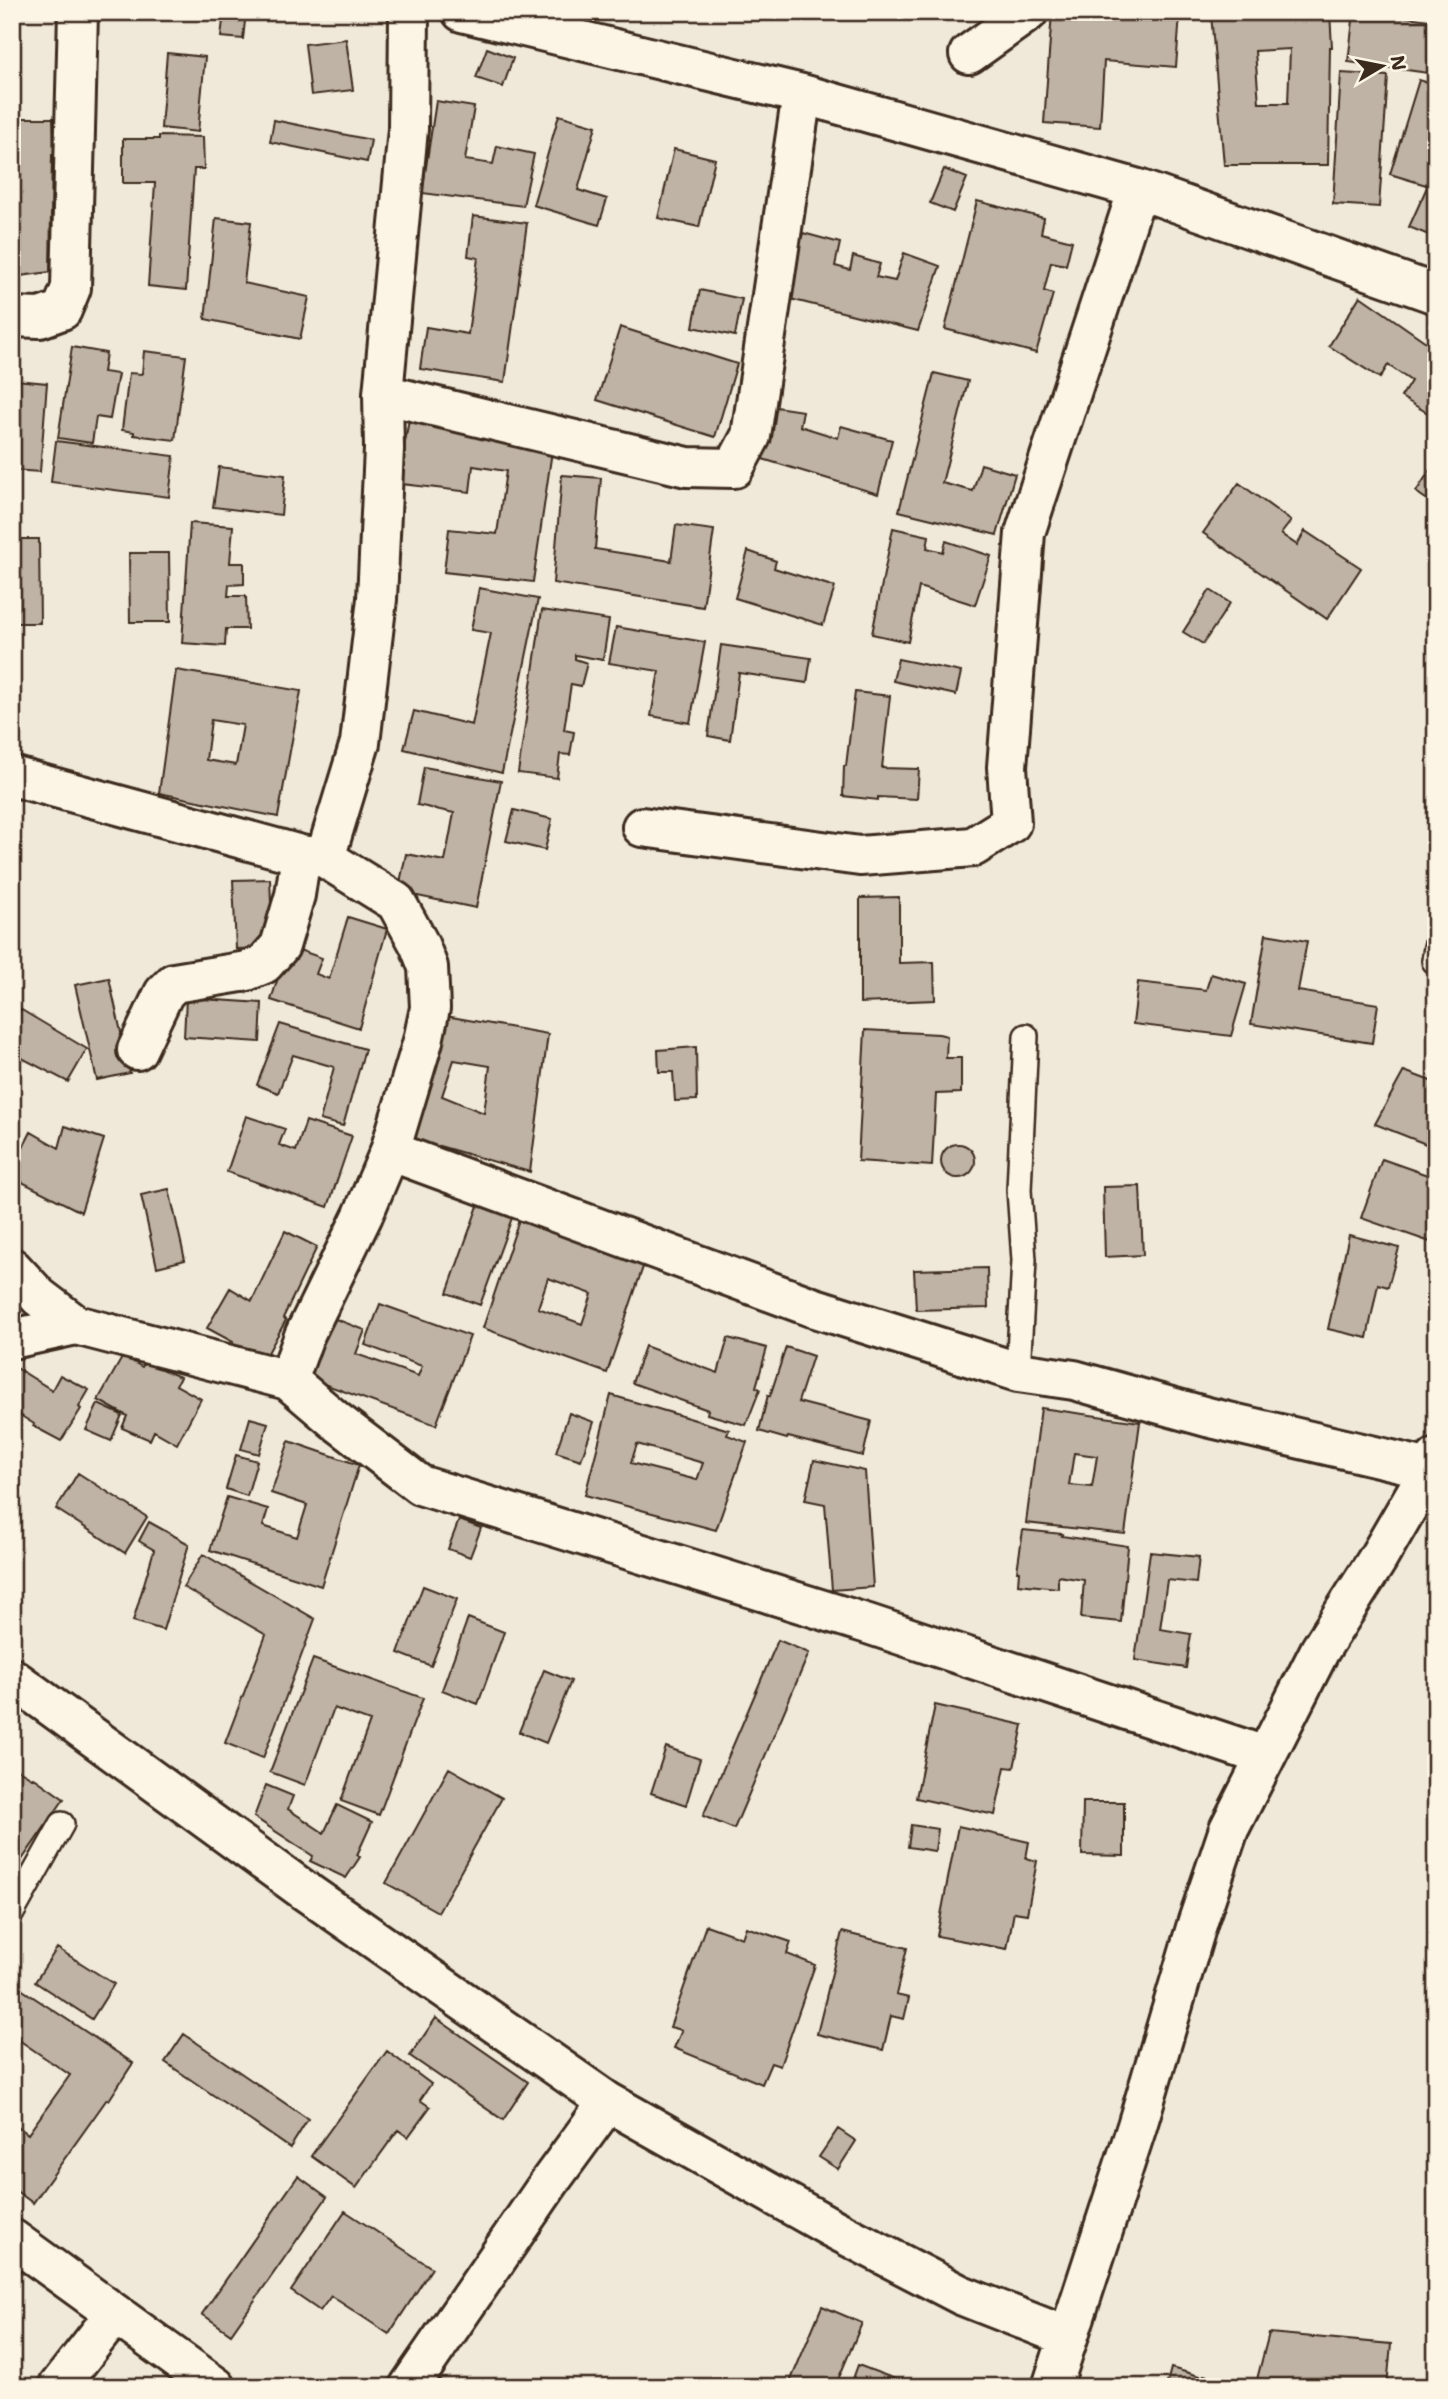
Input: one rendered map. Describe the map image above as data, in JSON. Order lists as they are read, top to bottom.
{
  "north": "right"
}
